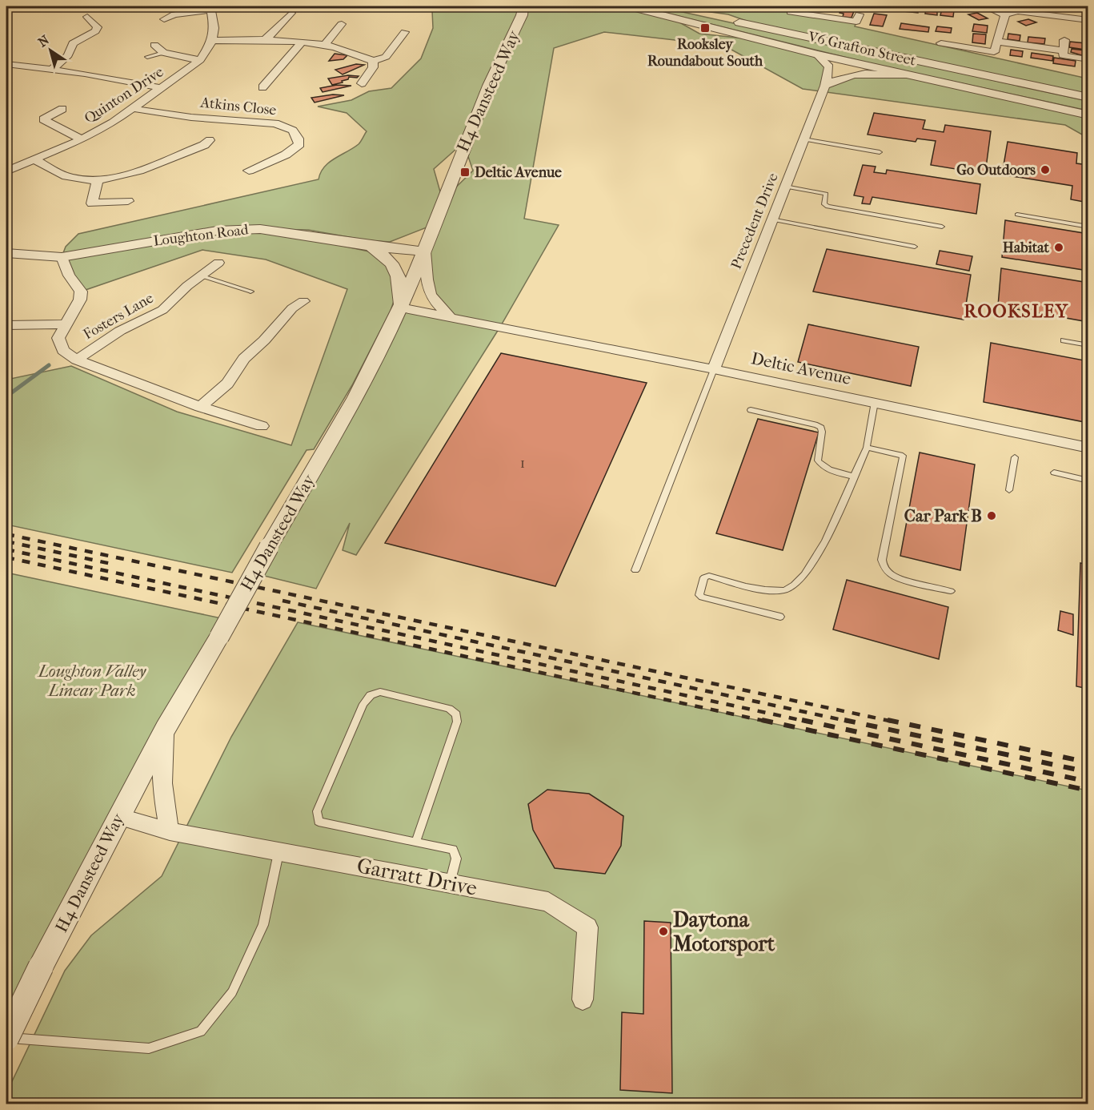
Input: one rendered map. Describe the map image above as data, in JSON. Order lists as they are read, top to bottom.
{
  "streets": {
    "street": [
      "V6 Grafton Street",
      "H4 Dansteed Way",
      "Quinton Drive",
      "Atkins Close",
      "Precedent Drive",
      "Loughton Road",
      "Fosters Lane",
      "Deltic Avenue",
      "Garratt Drive"
    ]
  },
  "crossings": [
    ["V6 Grafton Street", "Precedent Drive"],
    ["H4 Dansteed Way", "Loughton Road"],
    ["H4 Dansteed Way", "Deltic Avenue"],
    ["H4 Dansteed Way", "Garratt Drive"],
    ["Quinton Drive", "Atkins Close"],
    ["Precedent Drive", "Deltic Avenue"],
    ["Loughton Road", "Fosters Lane"]
  ],
  "districts": ["ROOKSLEY"],
  "parks": ["Loughton Valley Linear Park"],
  "places": {
    "transit": ["Rooksley Roundabout South", "Deltic Avenue"],
    "other": [
      "Go Outdoors",
      "Habitat",
      "Car Park B",
      "Daytona Motorsport"
    ]
  },
  "house_numbers": ["1"],
  "north": "top left"
}
